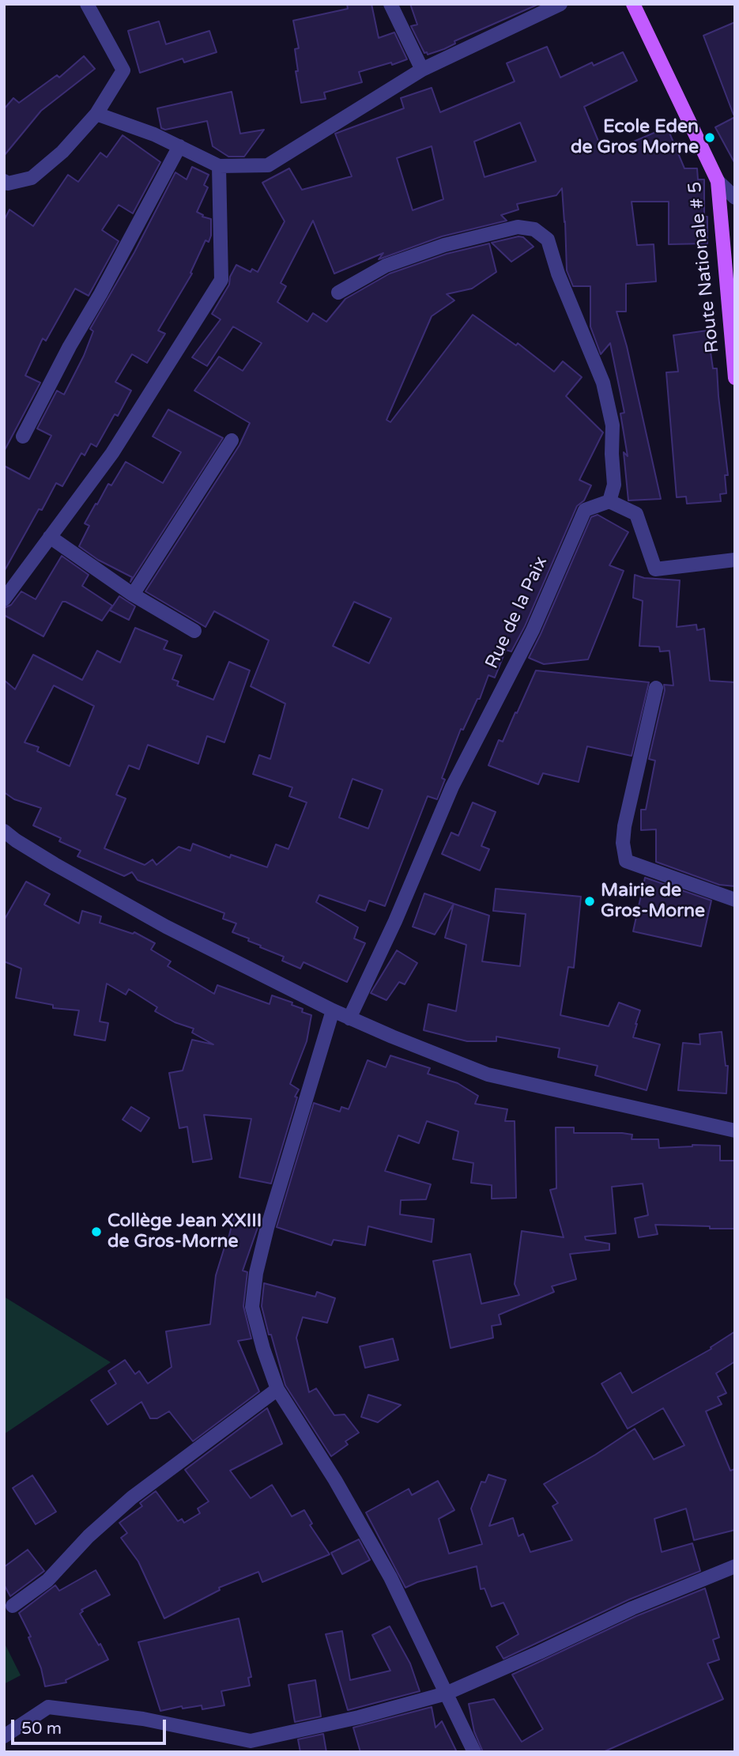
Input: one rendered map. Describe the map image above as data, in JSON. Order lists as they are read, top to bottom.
{
  "streets": {
    "main road": ["Route Nationale # 5"],
    "street": ["Rue de la Paix"]
  },
  "places": ["Ecole Eden de Gros Morne", "Mairie de Gros-Morne", "Collège Jean XXIII de Gros-Morne"],
  "scale_bar": "50 m"
}
